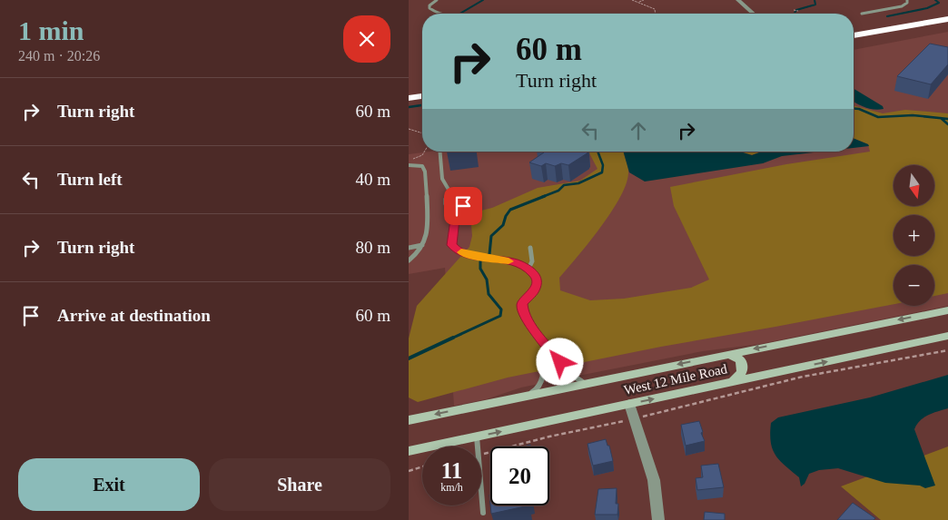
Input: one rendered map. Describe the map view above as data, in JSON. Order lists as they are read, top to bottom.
{
  "streets": {
    "main road": ["West 12 Mile Road"]
  },
  "north": "bottom",
  "page": {
    "heading": ["1 min", "240 m · 20:26"],
    "turn": ["60 m", "Turn right"],
    "list": [
      {
        "name": "Turn right",
        "value": "60 m"
      },
      {
        "name": "Turn left",
        "value": "40 m"
      },
      {
        "name": "Turn right",
        "value": "80 m"
      },
      {
        "name": "Arrive at destination",
        "value": "60 m"
      }
    ],
    "map_buttons": ["+", "−"],
    "speed": "11 km/h",
    "limit": "20",
    "buttons": ["Exit", "Share"]
  }
}
